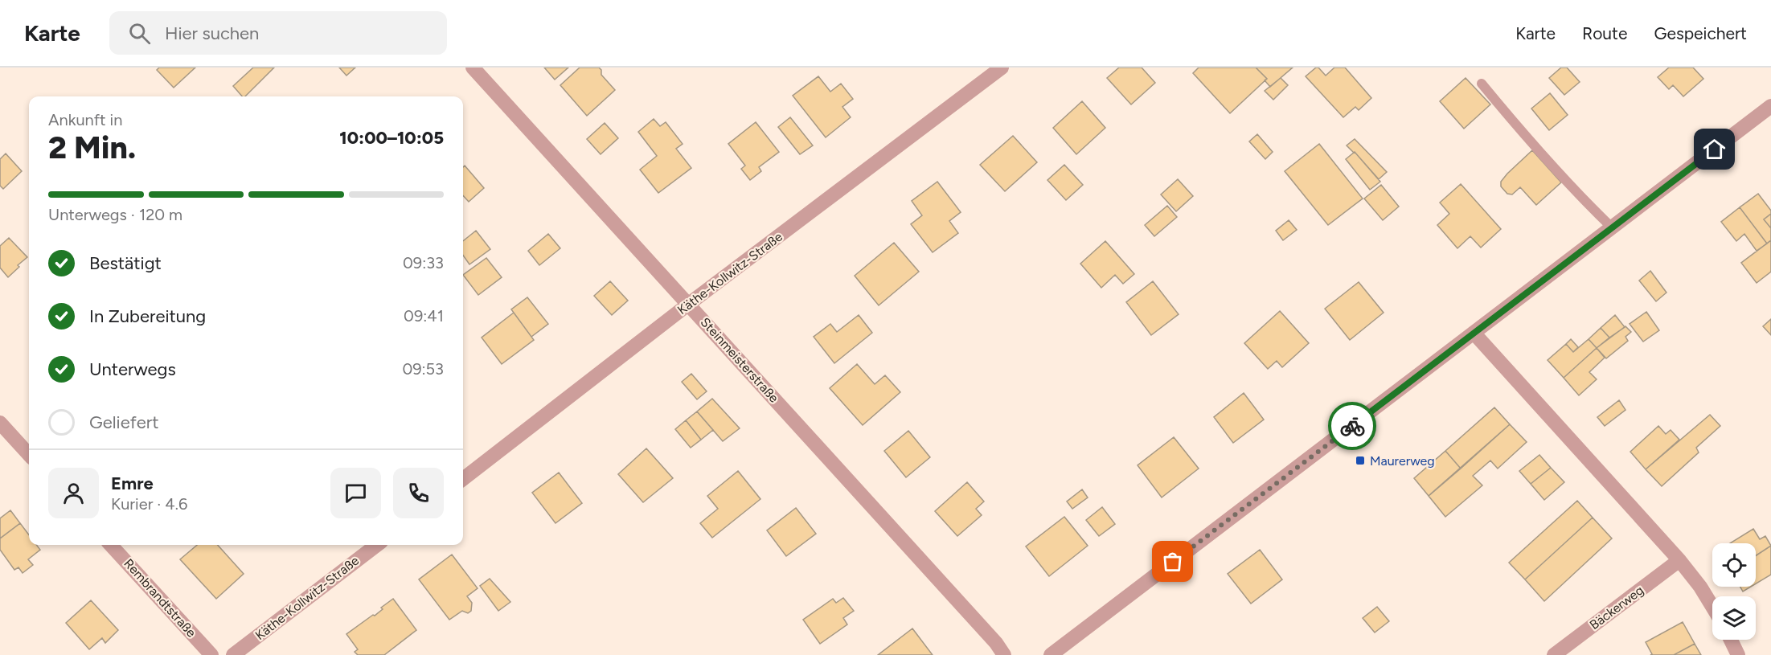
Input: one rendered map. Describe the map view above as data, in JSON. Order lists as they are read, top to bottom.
{
  "streets": {
    "street": [
      "Käthe-Kollwitz-Straße",
      "Steinmeisterstraße",
      "Rembrandtstraße",
      "Bäckerweg"
    ]
  },
  "crossings": [
    ["Käthe-Kollwitz-Straße", "Steinmeisterstraße"]
  ],
  "places": {
    "transit": ["Maurerweg"]
  },
  "page": {
    "header": "Karte",
    "search": "Hier suchen",
    "nav": ["Karte", "Route", "Gespeichert"],
    "heading": ["2 Min.", "Ankunft in", "10:00–10:05"],
    "panel": ["Emre", "Kurier · 4.6"],
    "bar": "Unterwegs · 120 m",
    "list": [
      ["Bestätigt", "09:33"],
      ["In Zubereitung", "09:41"],
      ["Unterwegs", "09:53"],
      "Geliefert"
    ]
  }
}
